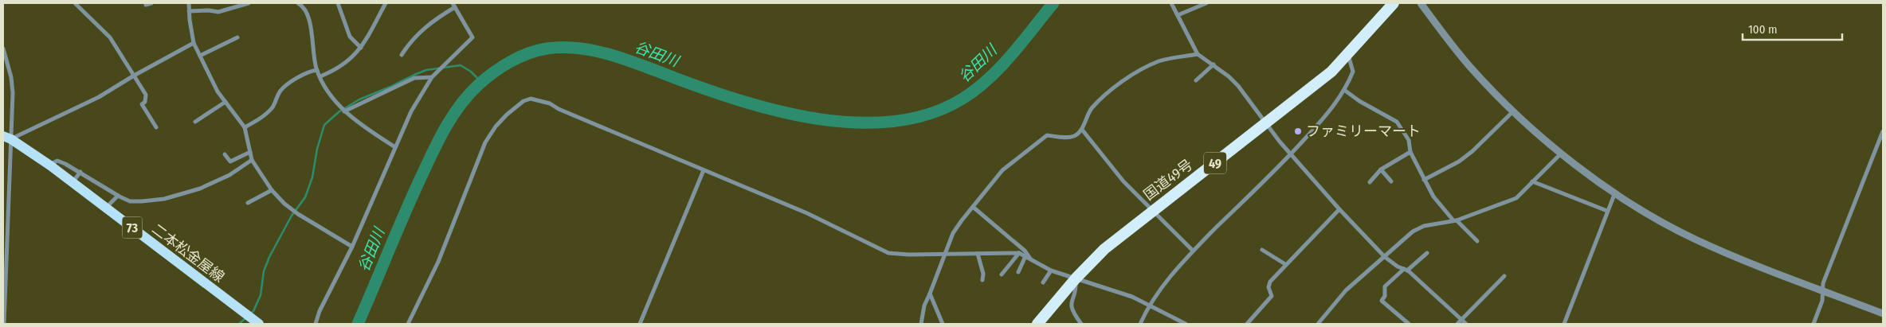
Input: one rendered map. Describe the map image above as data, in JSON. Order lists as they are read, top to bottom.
{
  "streets": {
    "highway": ["49", "国道49号"],
    "main road": ["73", "二本松金屋線"]
  },
  "water": ["谷田川"],
  "places": ["ファミリーマート"],
  "scale_bar": "100 m"
}
